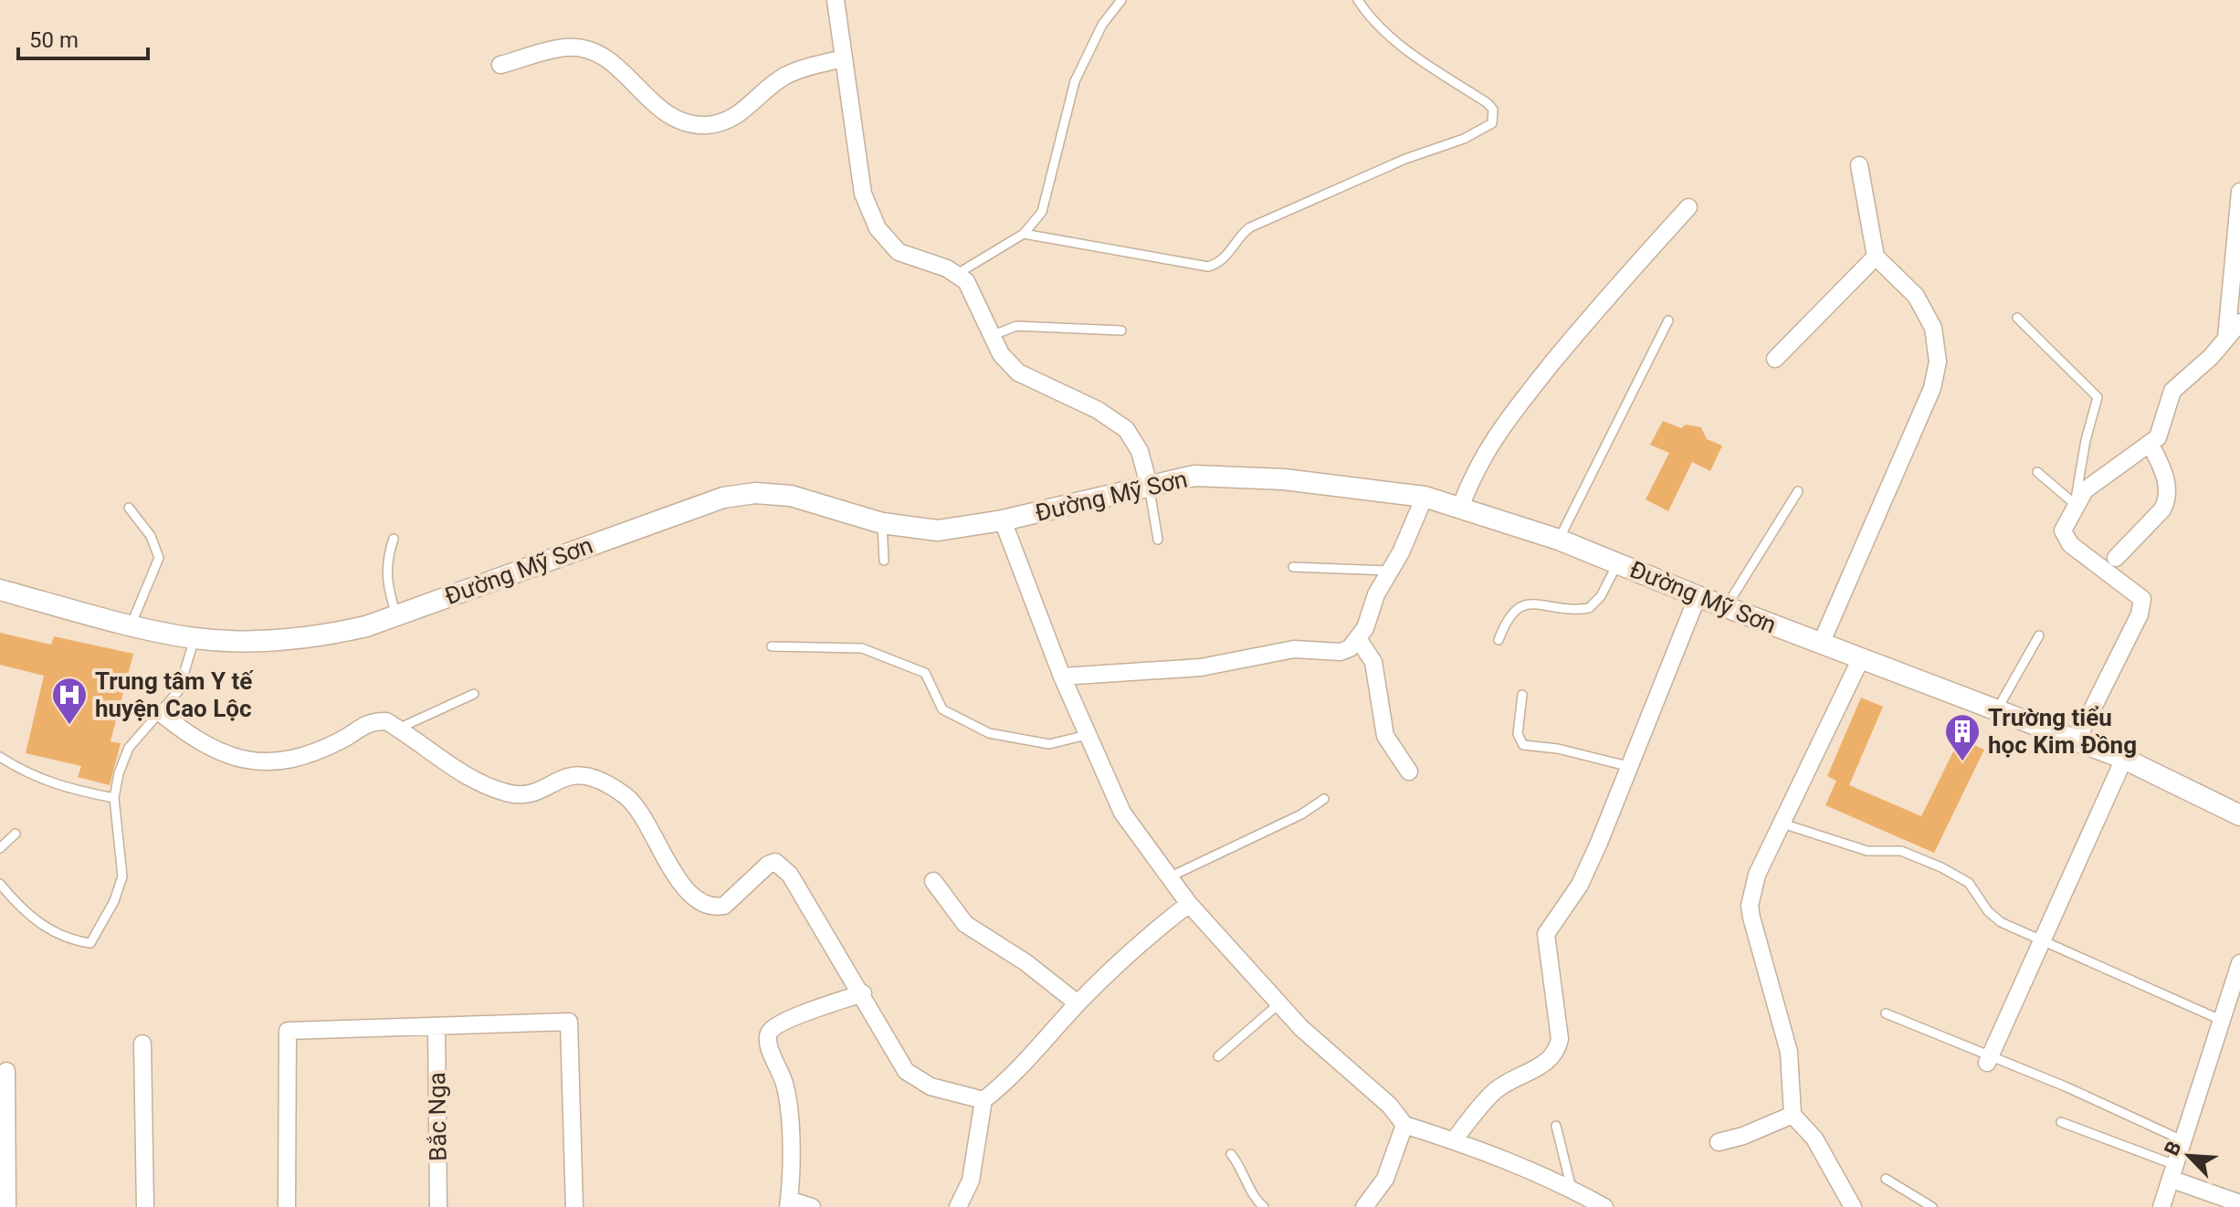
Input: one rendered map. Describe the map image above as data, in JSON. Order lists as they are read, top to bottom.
{
  "streets": {
    "street": ["Đường Mỹ Sơn", "Bắc Nga"]
  },
  "places": {
    "hospital": ["Trung tâm Y tế huyện Cao Lộc"],
    "building": ["Trường tiểu học Kim Đồng"]
  },
  "scale_bar": "50 m",
  "north": "top left"
}
